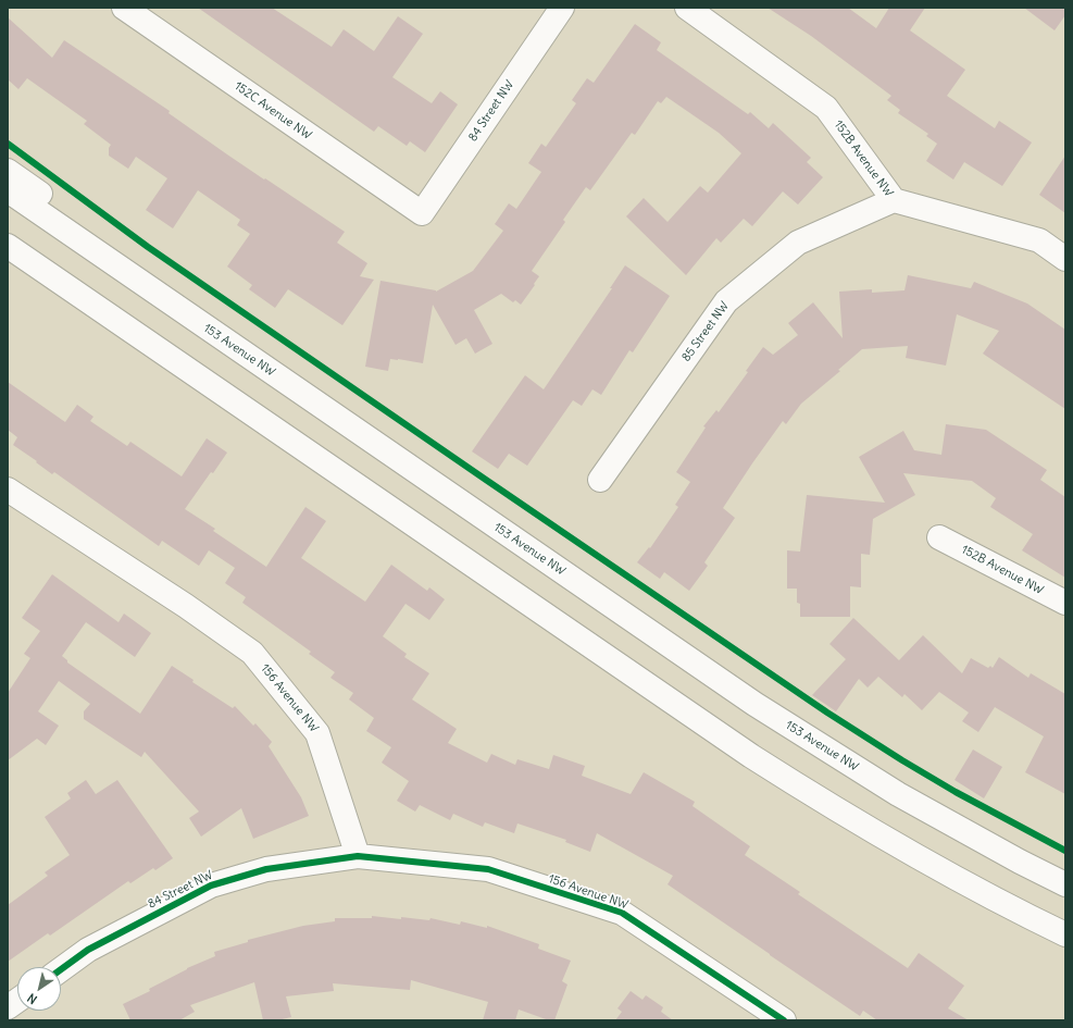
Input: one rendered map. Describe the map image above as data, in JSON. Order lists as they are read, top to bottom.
{
  "streets": {
    "street": [
      "152C Avenue NW",
      "84 Street NW",
      "152B Avenue NW",
      "85 Street NW",
      "153 Avenue NW",
      "156 Avenue NW"
    ]
  },
  "crossings": [
    ["152C Avenue NW", "84 Street NW"],
    ["84 Street NW", "156 Avenue NW"],
    ["152B Avenue NW", "85 Street NW"]
  ],
  "north": "bottom left"
}
